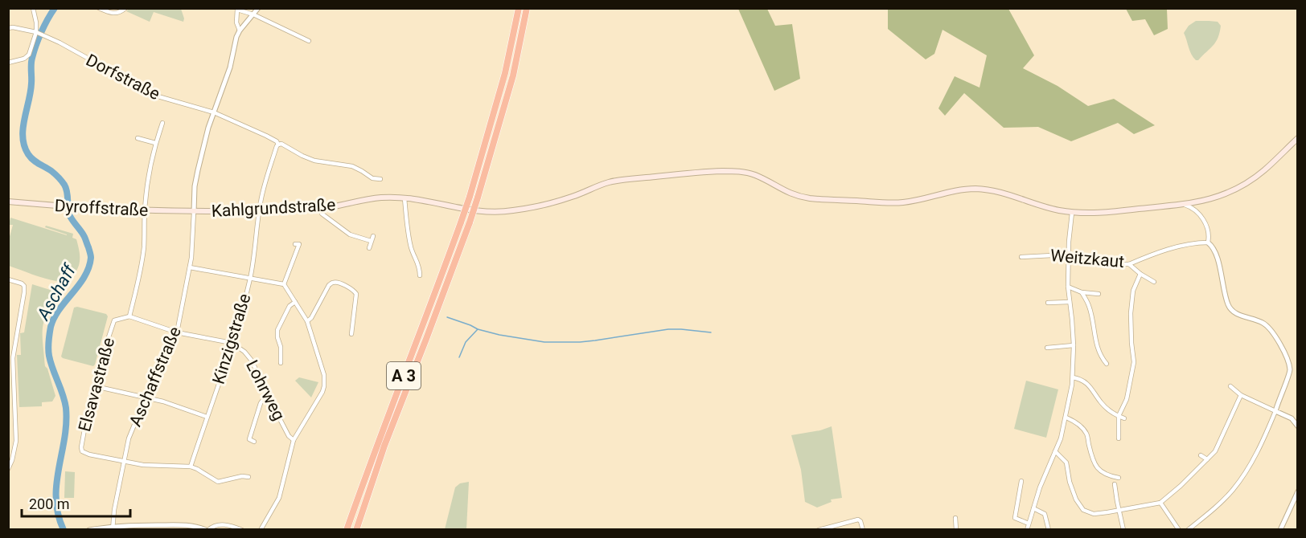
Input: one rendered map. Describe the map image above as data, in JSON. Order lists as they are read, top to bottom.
{
  "streets": {
    "highway": ["A 3"],
    "main road": ["Dyroffstraße", "Kahlgrundstraße"],
    "street": [
      "Dorfstraße",
      "Weitzkaut",
      "Kinzigstraße",
      "Aschaffstraße",
      "Elsavastraße",
      "Lohrweg"
    ]
  },
  "crossings": [
    ["Dorfstraße", "Kinzigstraße"],
    ["Dorfstraße", "Aschaffstraße"],
    ["Dyroffstraße", "Kahlgrundstraße"],
    ["Dyroffstraße", "Aschaffstraße"],
    ["Kahlgrundstraße", "Kinzigstraße"],
    ["Kahlgrundstraße", "Aschaffstraße"],
    ["Kinzigstraße", "Lohrweg"],
    ["Aschaffstraße", "Elsavastraße"],
    ["Aschaffstraße", "Lohrweg"],
    ["Elsavastraße", "Lohrweg"]
  ],
  "water": ["Aschaff"],
  "scale_bar": "200 m"
}
